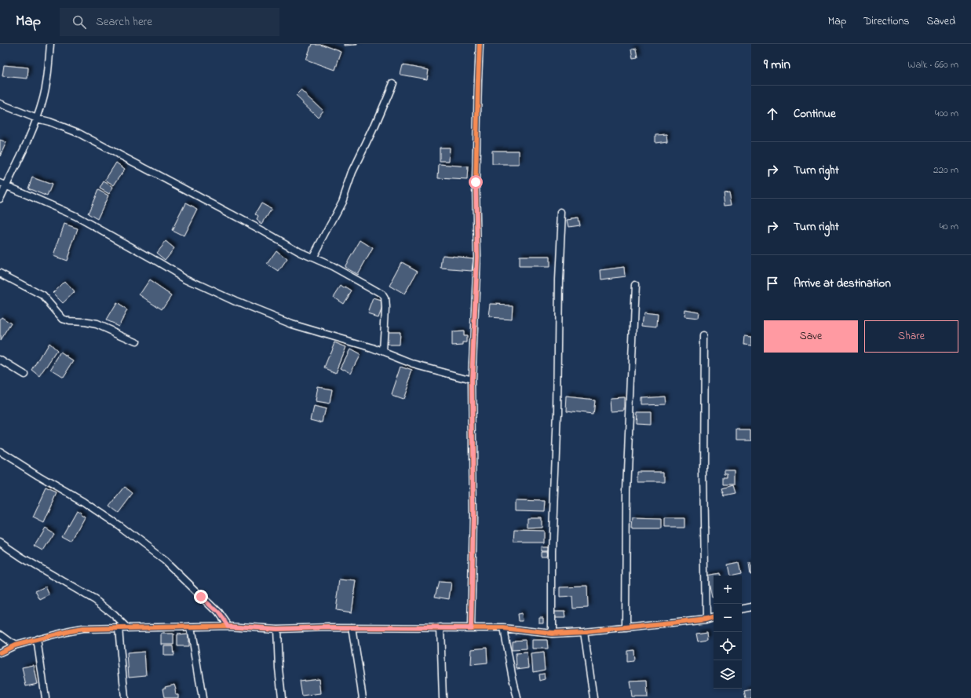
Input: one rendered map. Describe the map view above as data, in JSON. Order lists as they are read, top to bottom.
{
  "page": {
    "header": "Map",
    "search": "Search here",
    "nav": ["Map", "Directions", "Saved"],
    "heading": ["9 min", "Walk · 660 m"],
    "list": [
      ["Continue", "400 m"],
      ["Turn right", "220 m"],
      ["Turn right", "40 m"],
      "Arrive at destination"
    ],
    "buttons": ["Save", "Share"],
    "map_buttons": ["+", "−"]
  }
}
